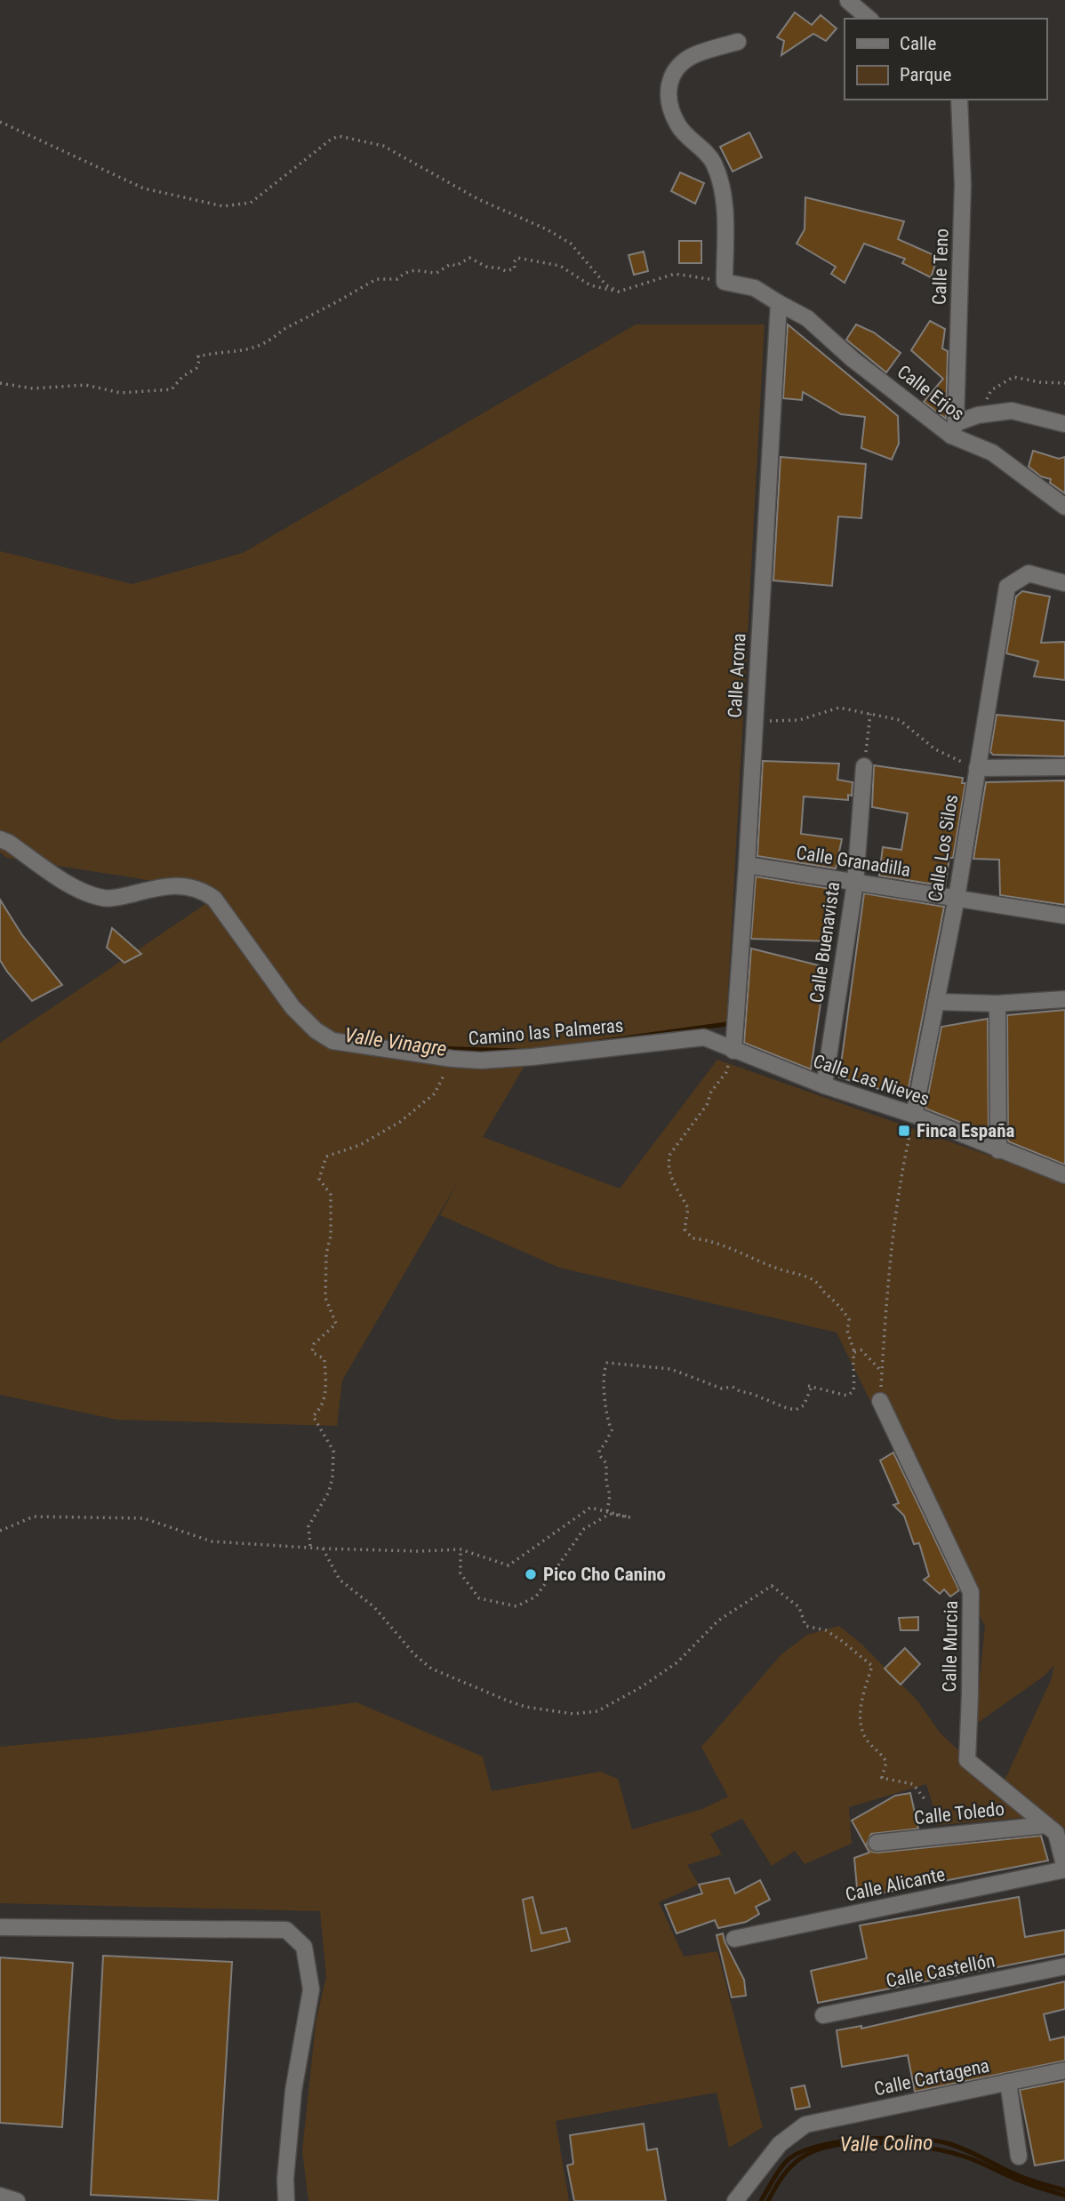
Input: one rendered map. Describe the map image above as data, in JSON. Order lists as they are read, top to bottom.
{
  "streets": {
    "street": [
      "Calle Teno",
      "Calle Erjos",
      "Calle Arona",
      "Calle Los Silos",
      "Calle Granadilla",
      "Calle Buenavista",
      "Camino las Palmeras",
      "Calle Las Nieves",
      "Calle Murcia",
      "Calle Toledo",
      "Calle Alicante",
      "Calle Castellón",
      "Calle Cartagena"
    ]
  },
  "crossings": [
    ["Calle Teno", "Calle Erjos"],
    ["Calle Erjos", "Calle Arona"],
    ["Calle Arona", "Calle Granadilla"],
    ["Calle Arona", "Camino las Palmeras"],
    ["Calle Arona", "Calle Las Nieves"],
    ["Calle Los Silos", "Calle Granadilla"],
    ["Calle Los Silos", "Calle Las Nieves"],
    ["Calle Granadilla", "Calle Buenavista"],
    ["Calle Buenavista", "Calle Las Nieves"],
    ["Camino las Palmeras", "Calle Las Nieves"],
    ["Calle Murcia", "Calle Toledo"],
    ["Calle Murcia", "Calle Alicante"]
  ],
  "water": ["Valle Vinagre", "Valle Colino"],
  "places": {
    "transit": ["Finca España"],
    "other": ["Pico Cho Canino"]
  },
  "legend": ["Calle", "Parque"]
}
